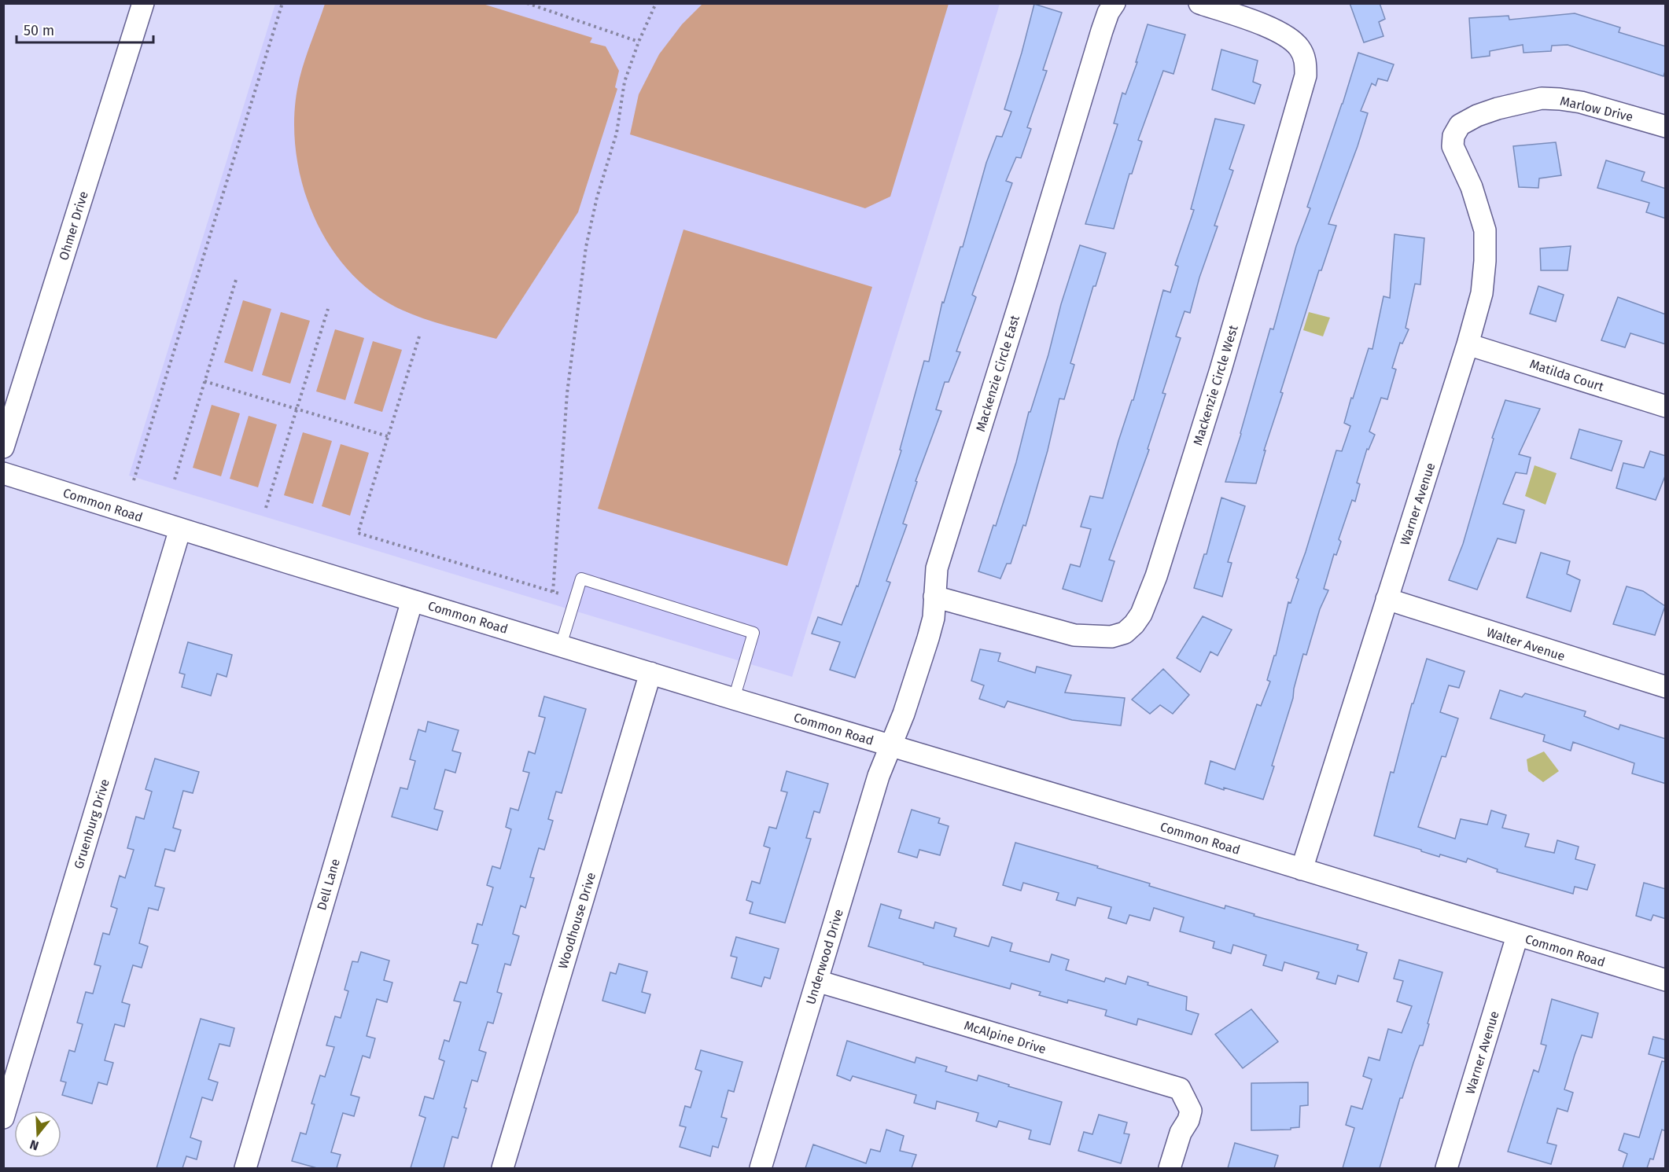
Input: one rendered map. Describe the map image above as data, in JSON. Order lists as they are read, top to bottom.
{
  "streets": {
    "street": [
      "Marlow Drive",
      "Ohmer Drive",
      "Mackenzie Circle East",
      "Matilda Court",
      "Mackenzie Circle West",
      "Warner Avenue",
      "Common Road",
      "Walter Avenue",
      "Gruenburg Drive",
      "Dell Lane",
      "Woodhouse Drive",
      "Underwood Drive",
      "McAlpine Drive"
    ]
  },
  "crossings": [
    ["Marlow Drive", "Warner Avenue"],
    ["Mackenzie Circle East", "Mackenzie Circle West"],
    ["Mackenzie Circle East", "Common Road"],
    ["Mackenzie Circle East", "Underwood Drive"],
    ["Matilda Court", "Warner Avenue"],
    ["Warner Avenue", "Common Road"],
    ["Warner Avenue", "Walter Avenue"],
    ["Common Road", "Gruenburg Drive"],
    ["Common Road", "Dell Lane"],
    ["Common Road", "Woodhouse Drive"],
    ["Common Road", "Underwood Drive"],
    ["Underwood Drive", "McAlpine Drive"]
  ],
  "scale_bar": "50 m",
  "north": "bottom"
}
